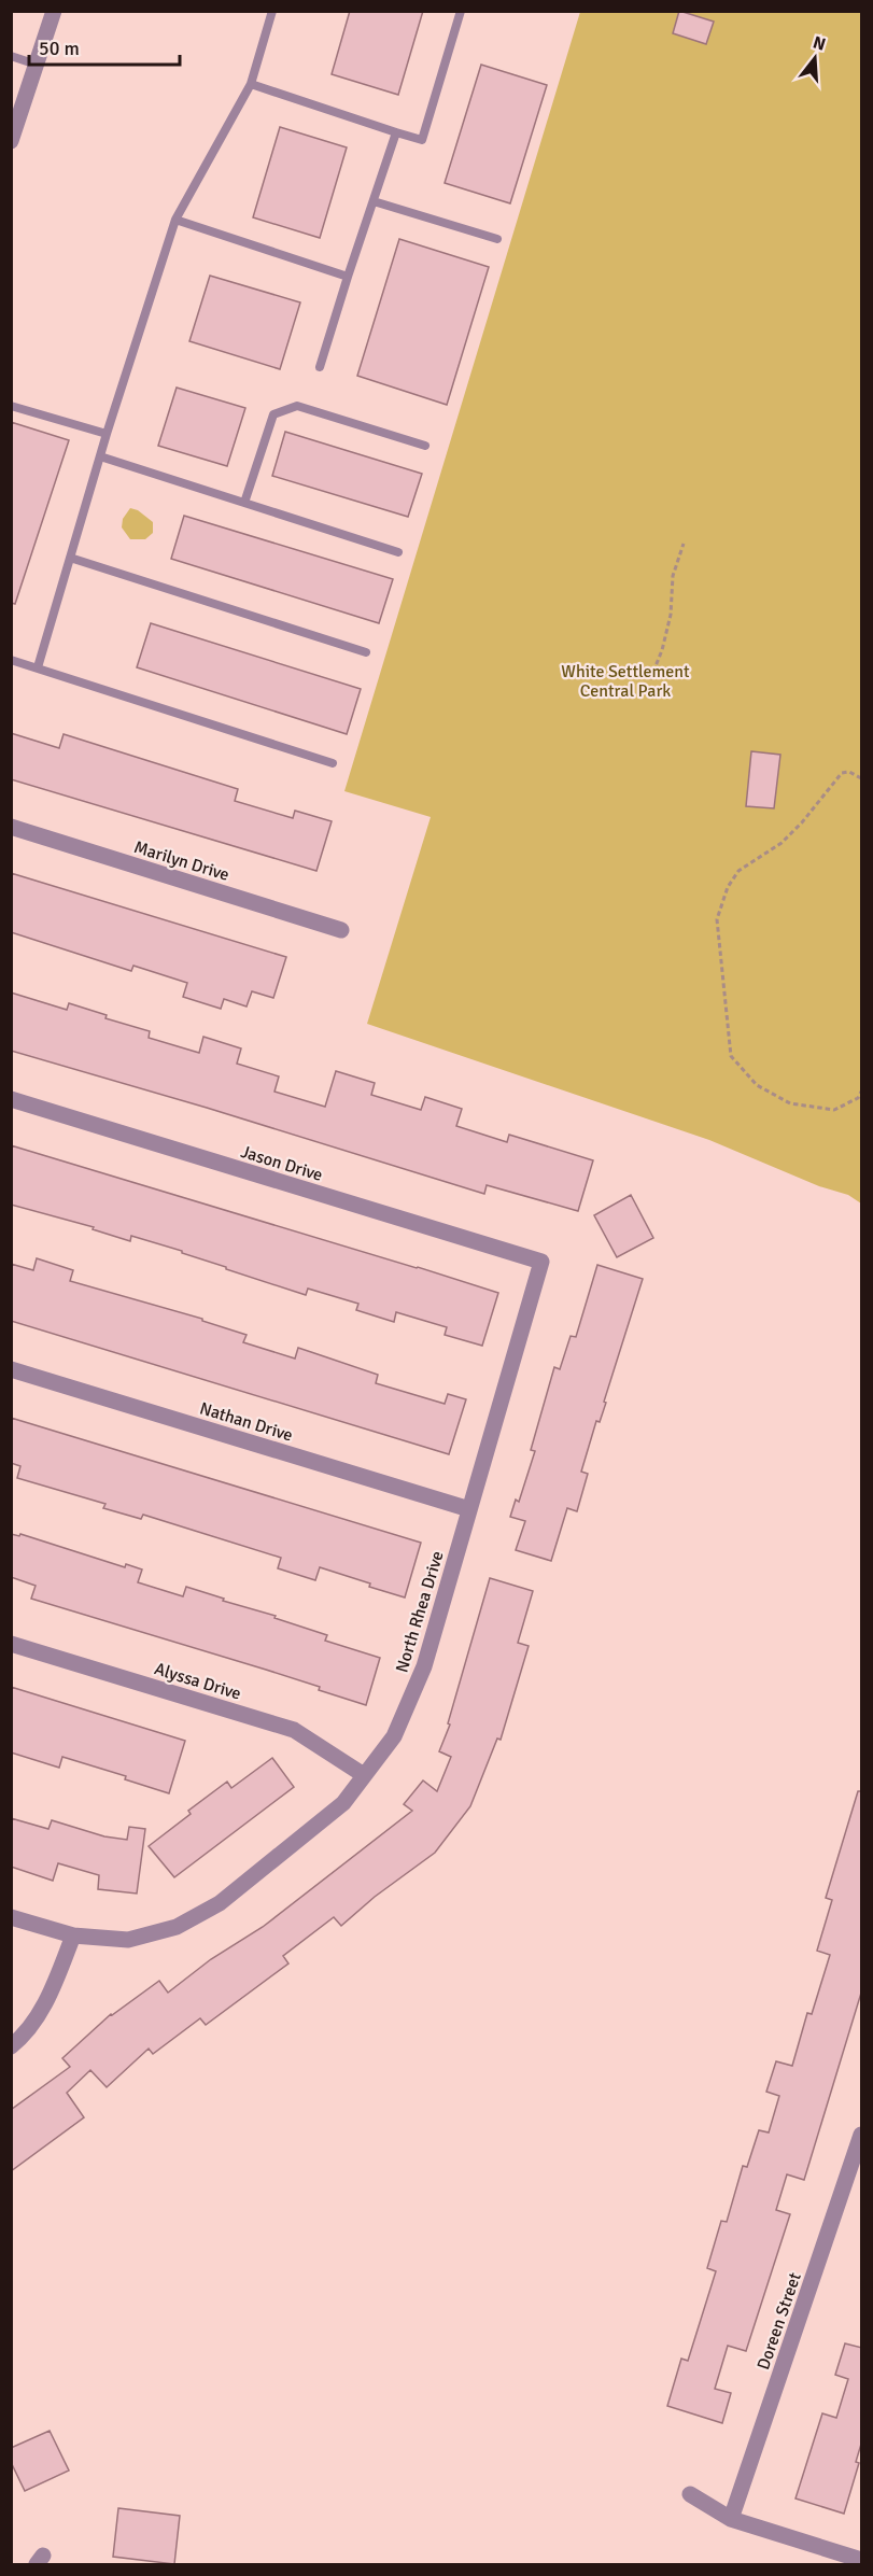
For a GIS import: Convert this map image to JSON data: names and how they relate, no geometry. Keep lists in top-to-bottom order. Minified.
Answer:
{"streets":{"street":["Marilyn Drive","Jason Drive","Nathan Drive","North Rhea Drive","Alyssa Drive","Doreen Street"]},"crossings":[["Jason Drive","North Rhea Drive"],["Nathan Drive","North Rhea Drive"],["North Rhea Drive","Alyssa Drive"]],"parks":["White Settlement Central Park"],"scale_bar":"50 m","north":"top"}
